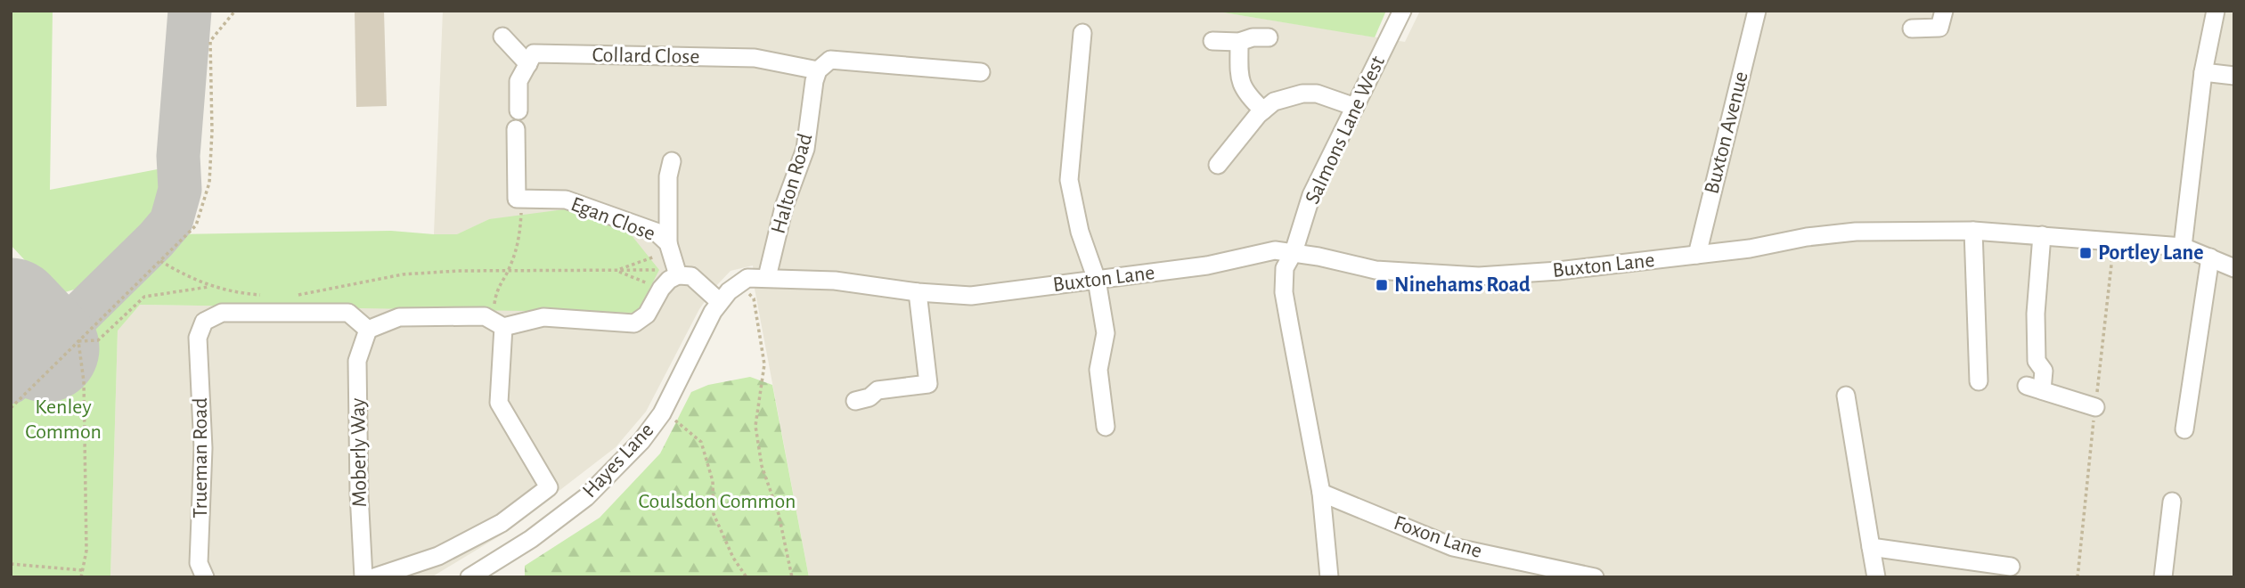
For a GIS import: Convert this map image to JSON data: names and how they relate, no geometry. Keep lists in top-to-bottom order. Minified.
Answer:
{"streets":{"street":["Collard Close","Salmons Lane West","Buxton Avenue","Halton Road","Egan Close","Buxton Lane","Moberly Way","Trueman Road","Hayes Lane","Foxon Lane"]},"crossings":[["Collard Close","Halton Road"],["Salmons Lane West","Buxton Lane"],["Buxton Avenue","Buxton Lane"],["Halton Road","Buxton Lane"],["Moberly Way","Trueman Road"]],"parks":["Kenley Common","Coulsdon Common"],"places":{"transit":["Portley Lane","Ninehams Road"]}}
